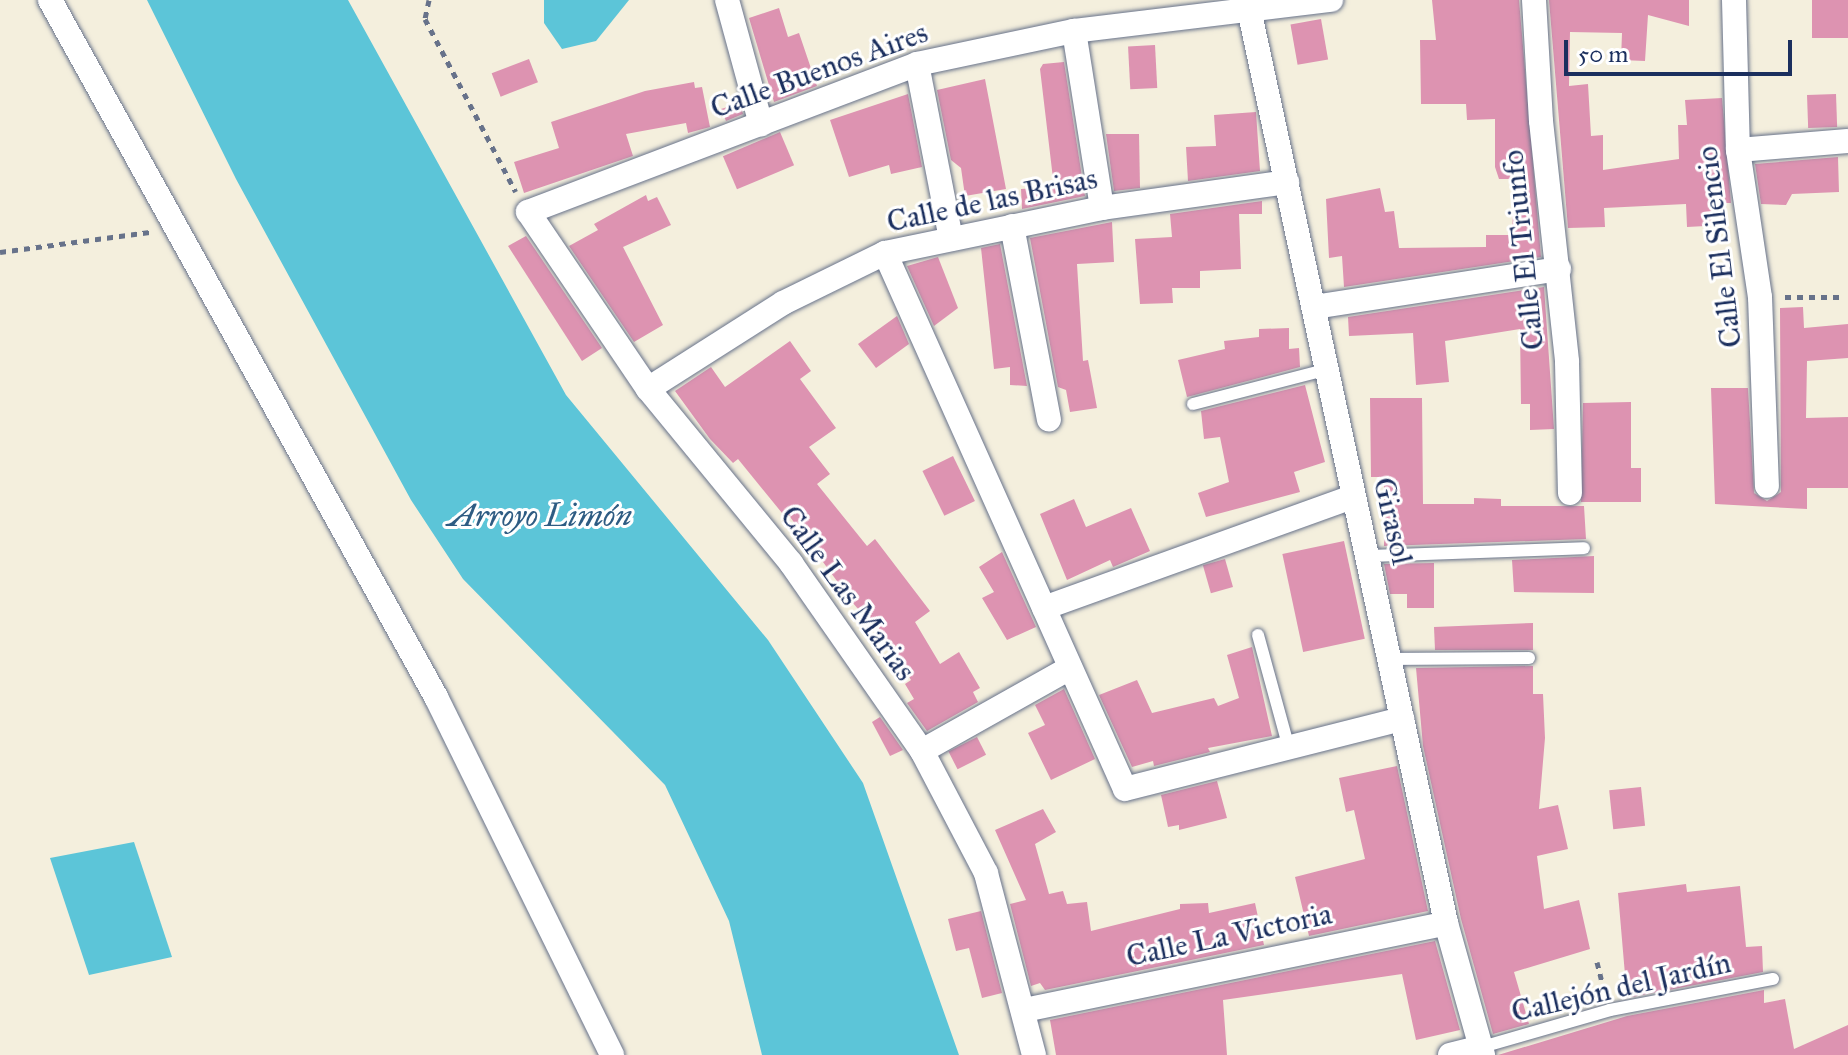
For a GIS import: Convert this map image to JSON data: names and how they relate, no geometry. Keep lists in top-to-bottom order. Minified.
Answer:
{"streets":{"street":["Calle Buenos Aires","Calle de las Brisas","Calle El Silencio","Calle El Triunfo","Girasol","Calle Las Marias","Calle La Victoria"],"lane":["Callejón del Jardín"]},"crossings":[["Calle Buenos Aires","Girasol"],["Calle Buenos Aires","Calle Las Marias"],["Calle de las Brisas","Girasol"],["Calle de las Brisas","Calle Las Marias"],["Girasol","Calle La Victoria"],["Girasol","Callejón del Jardín"],["Calle Las Marias","Calle La Victoria"]],"water":["Arroyo Limón"],"scale_bar":"50 m"}
